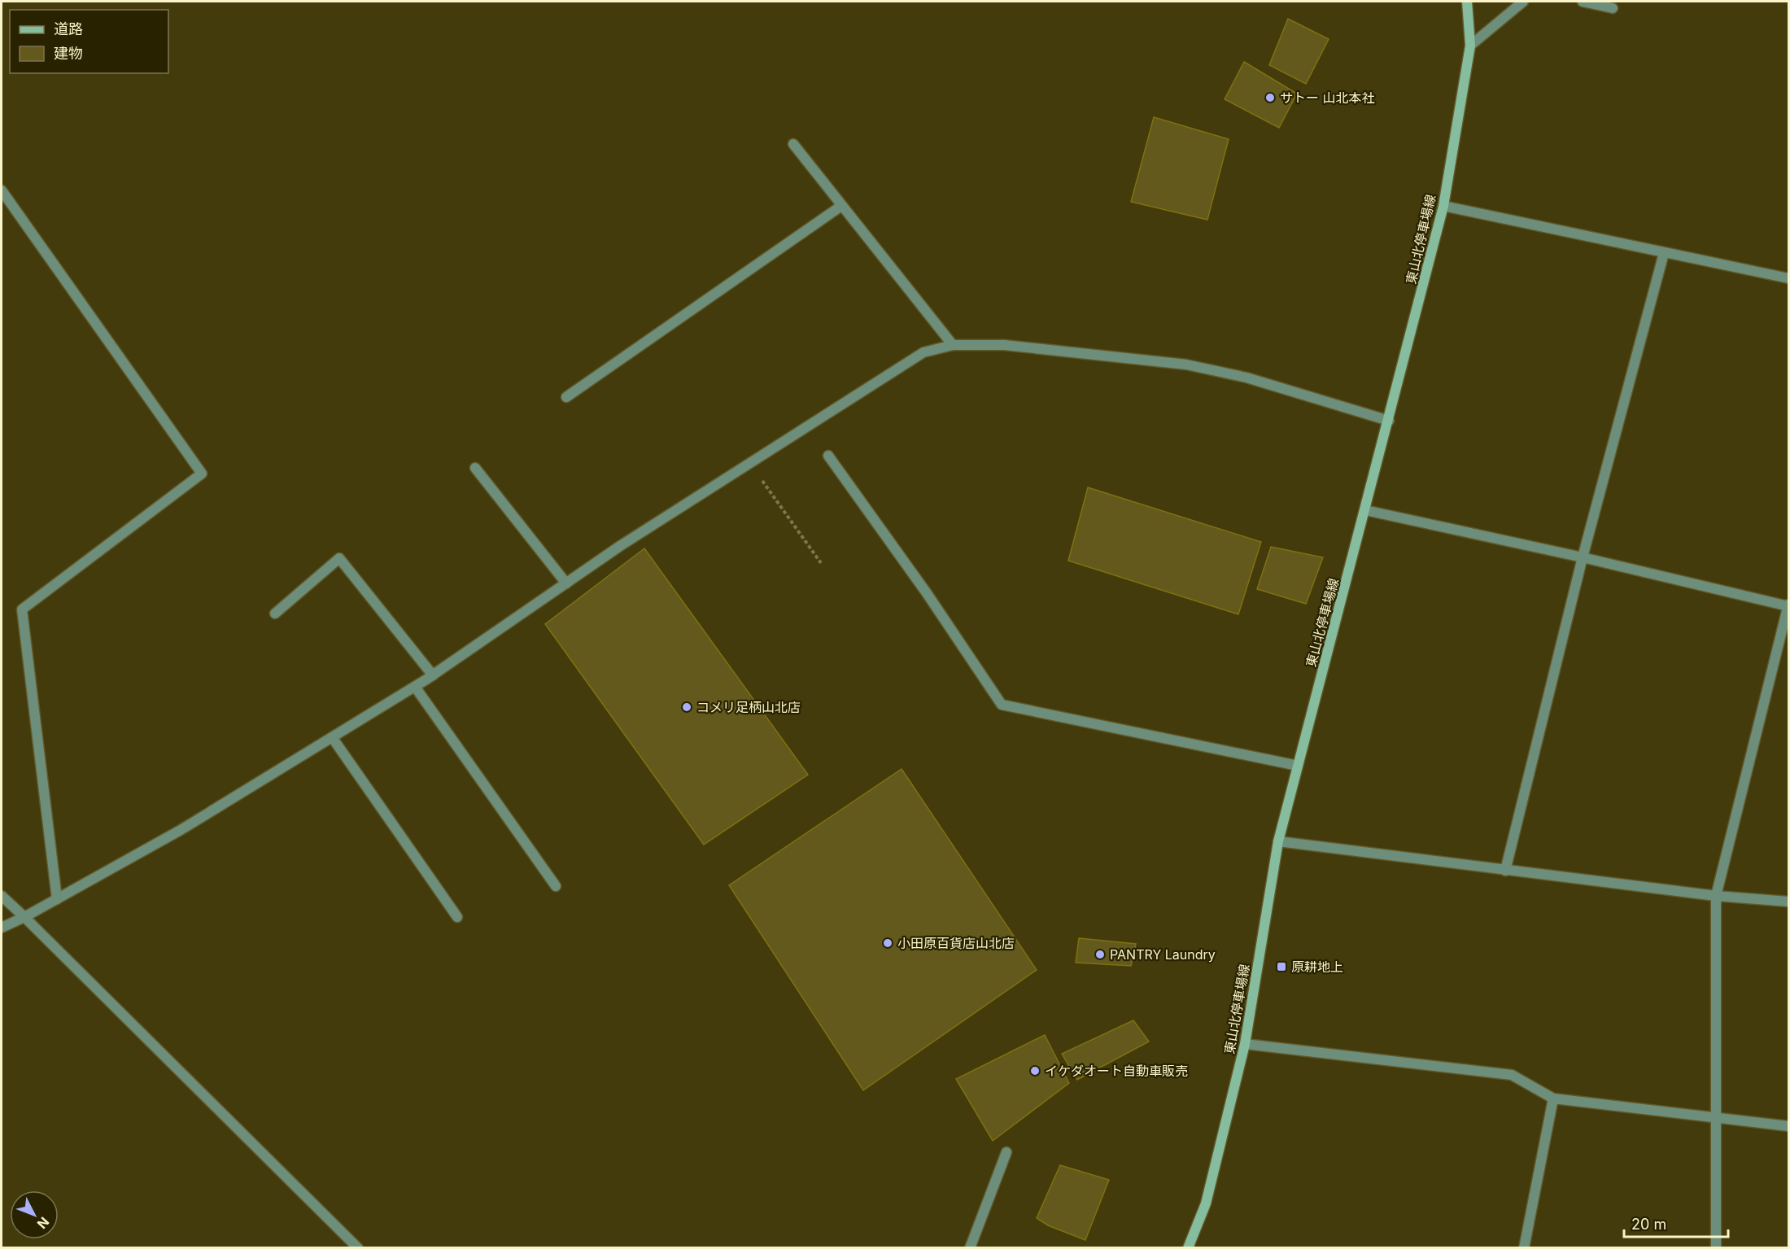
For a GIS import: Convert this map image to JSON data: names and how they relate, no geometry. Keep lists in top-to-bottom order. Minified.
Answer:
{"streets":{"main road":["東山北停車場線"]},"places":{"other":["サトー 山北本社","コメリ足柄山北店","小田原百貨店山北店","PANTRY Laundry","イケダオート自動車販売"],"transit":["原耕地上"]},"legend":["道路","建物"],"scale_bar":"20 m","north":"bottom right"}
